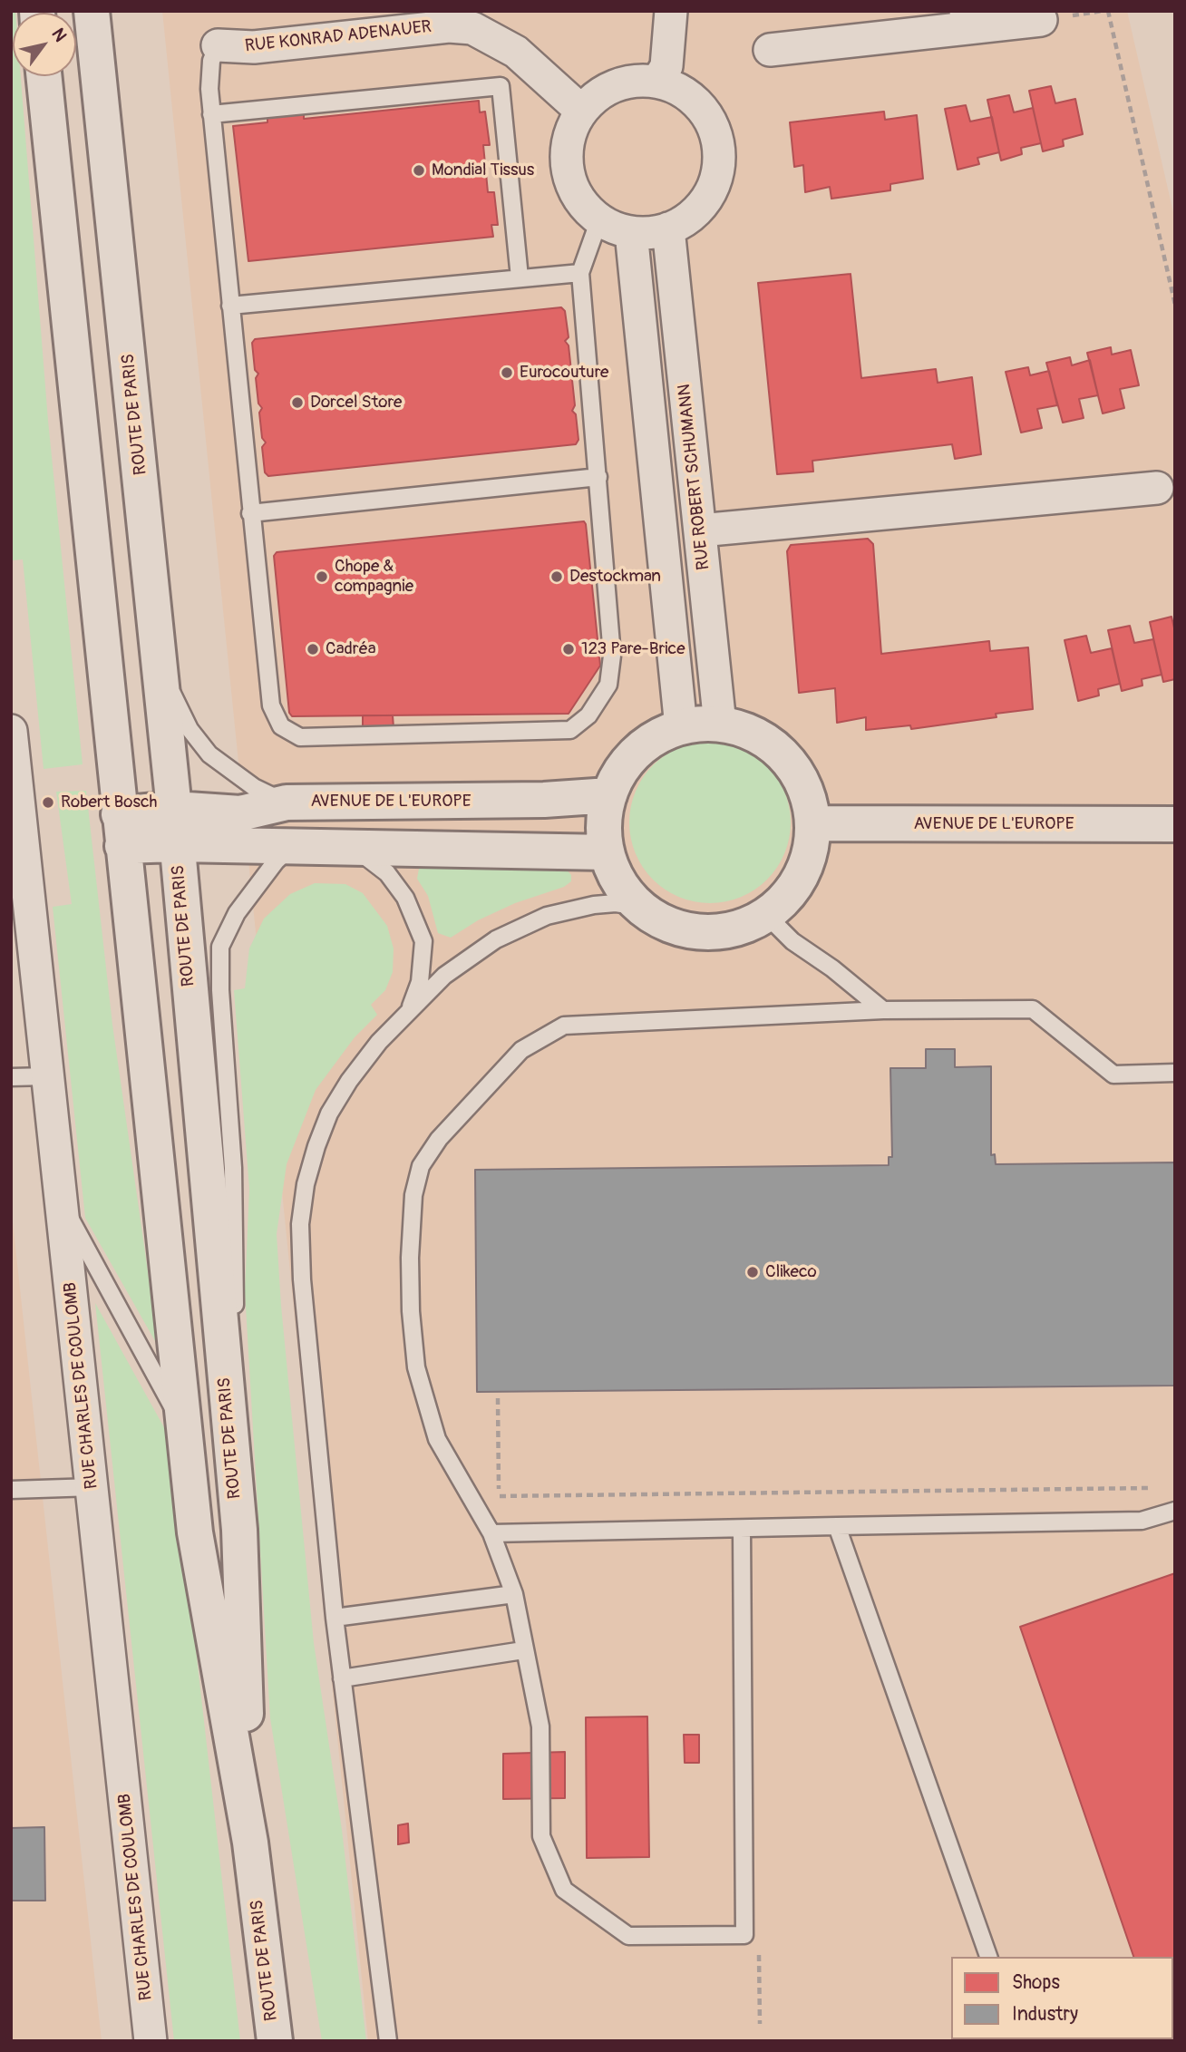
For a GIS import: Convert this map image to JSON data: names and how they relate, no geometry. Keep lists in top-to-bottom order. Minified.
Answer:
{"streets":{"main road":["ROUTE DE PARIS","AVENUE DE L'EUROPE"],"street":["RUE KONRAD ADENAUER","RUE ROBERT SCHUMANN","RUE CHARLES DE COULOMB"]},"crossings":[["RUE KONRAD ADENAUER","RUE ROBERT SCHUMANN"],["ROUTE DE PARIS","AVENUE DE L'EUROPE"],["RUE ROBERT SCHUMANN","AVENUE DE L'EUROPE"]],"places":["Mondial Tissus","Eurocouture","Dorcel Store","Chope & compagnie","Destockman","Cadréa","123 Pare-Brice","Robert Bosch","Clikeco"],"legend":["Shops","Industry"],"north":"top right"}
